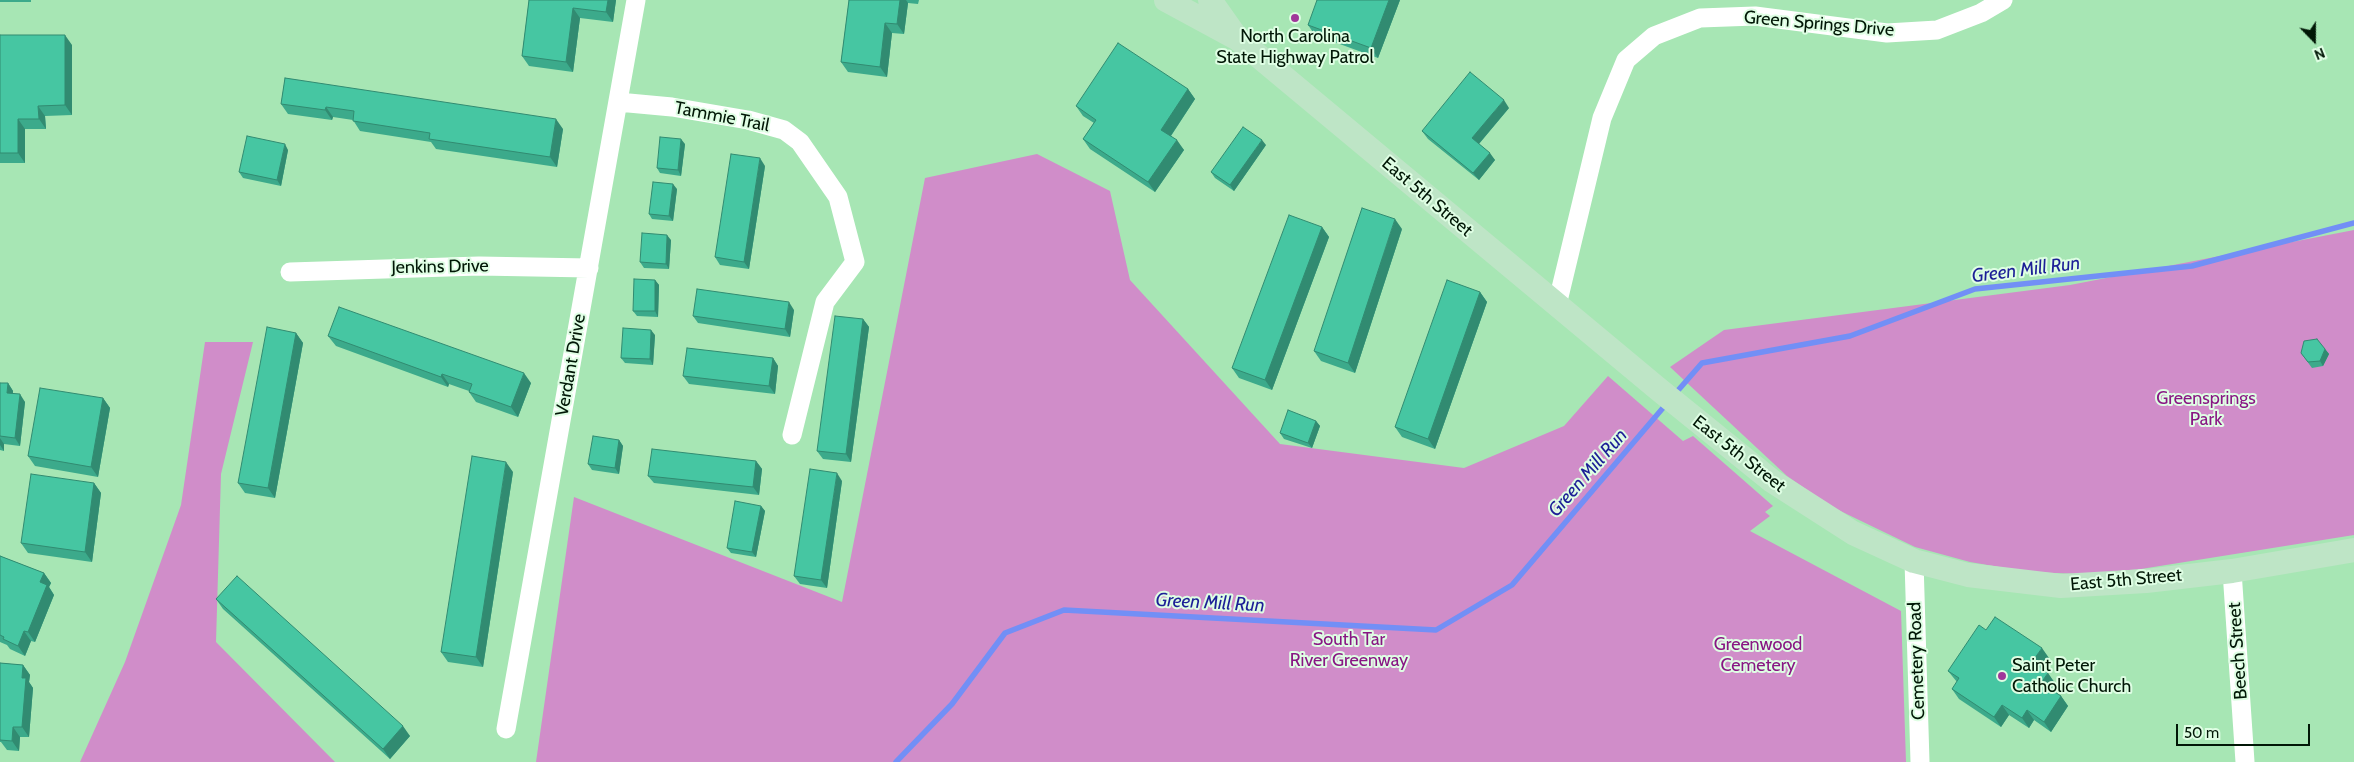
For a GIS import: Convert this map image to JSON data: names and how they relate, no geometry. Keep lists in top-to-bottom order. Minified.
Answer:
{"streets":{"main road":["East 5th Street"],"street":["Green Springs Drive","Tammie Trail","Jenkins Drive","Verdant Drive","Beech Street","Cemetery Road"]},"crossings":[["Green Springs Drive","East 5th Street"],["Tammie Trail","Verdant Drive"],["East 5th Street","Beech Street"],["East 5th Street","Cemetery Road"],["Jenkins Drive","Verdant Drive"]],"water":["Green Mill Run"],"parks":["Greensprings Park","South Tar River Greenway","Greenwood Cemetery"],"places":["North Carolina State Highway Patrol","Saint Peter Catholic Church"],"scale_bar":"50 m","north":"bottom"}
